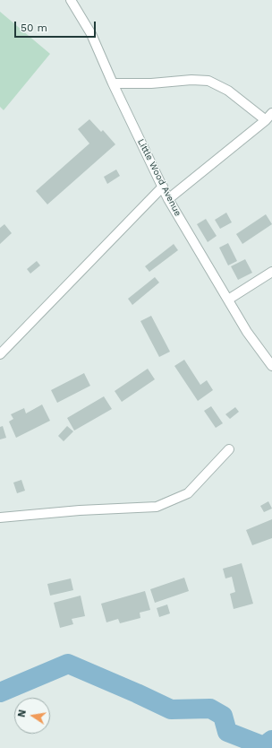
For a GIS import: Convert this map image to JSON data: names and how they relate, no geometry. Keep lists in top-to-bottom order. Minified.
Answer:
{"streets":{"street":["Little Wood Avenue"]},"scale_bar":"50 m","north":"left"}
